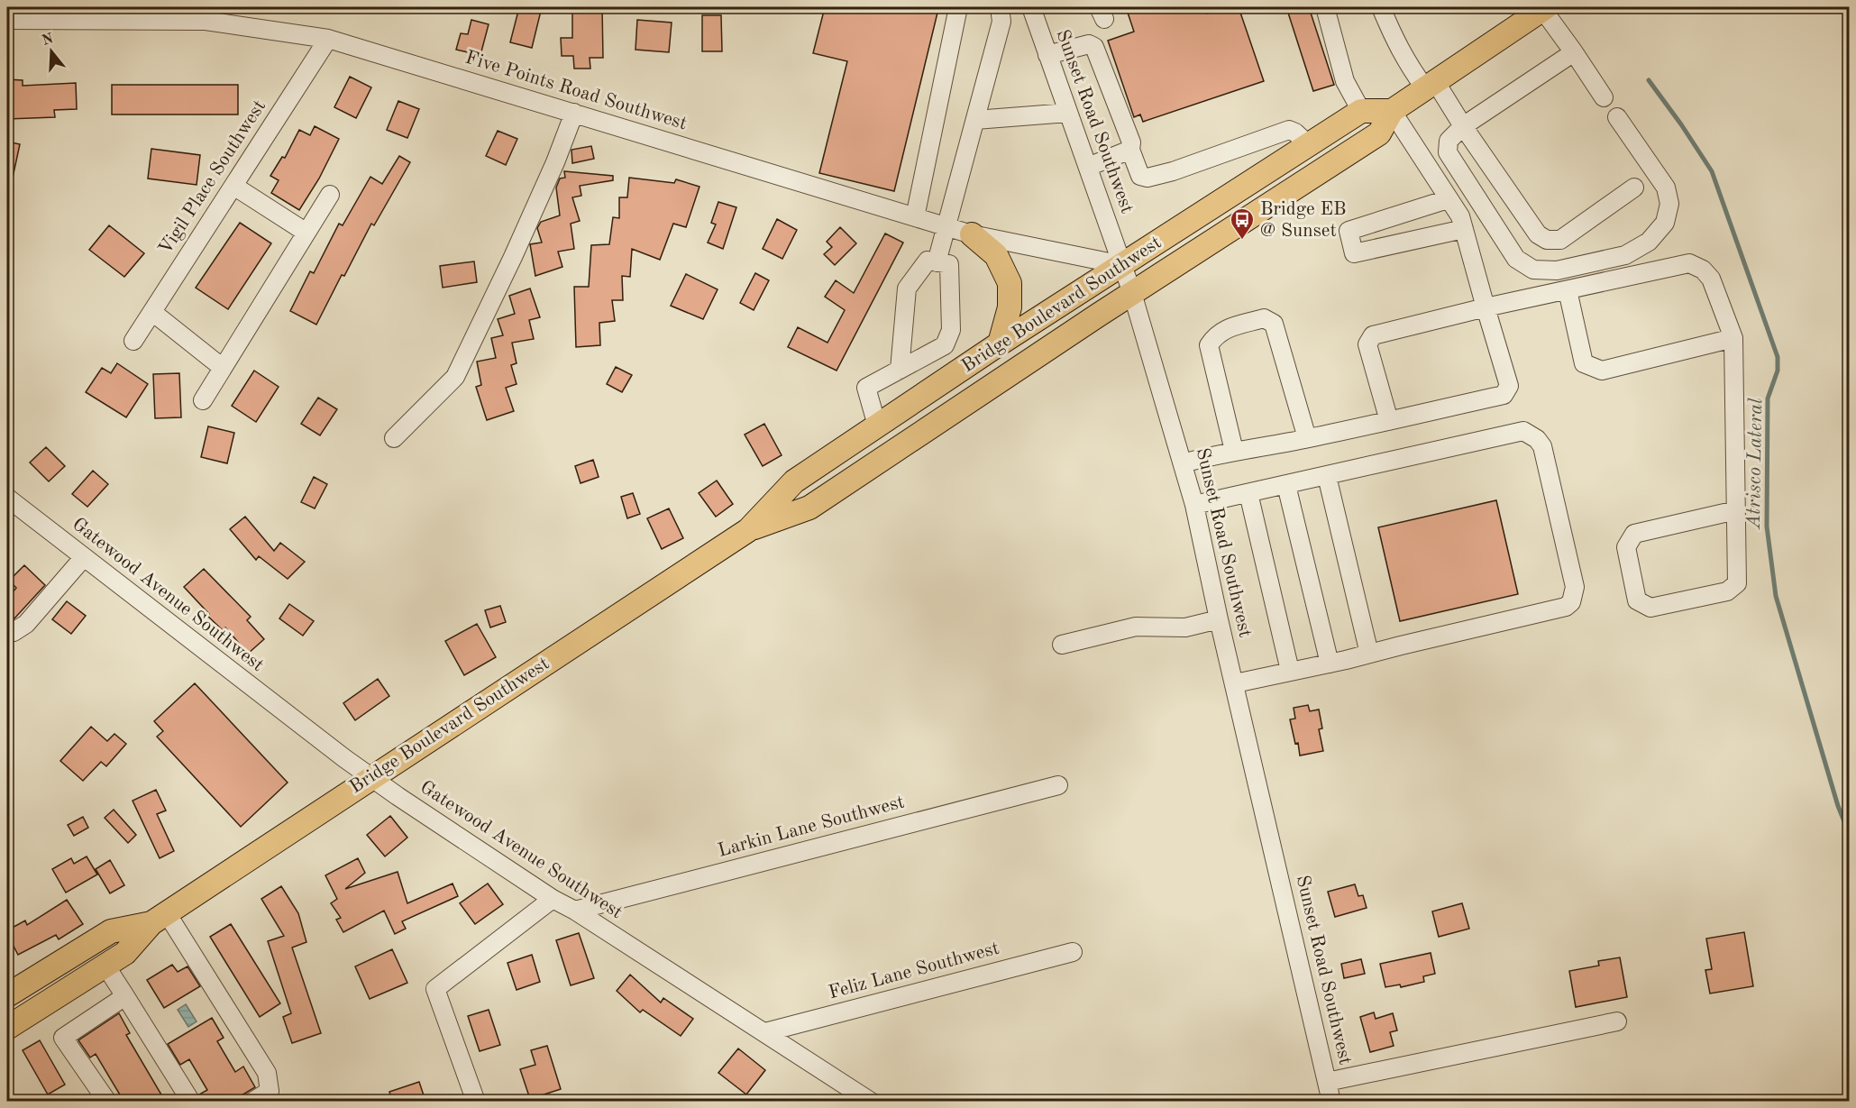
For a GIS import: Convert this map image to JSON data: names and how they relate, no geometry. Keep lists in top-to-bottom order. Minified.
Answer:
{"streets":{"main road":["Bridge Boulevard Southwest"],"street":["Five Points Road Southwest","Sunset Road Southwest","Vigil Place Southwest","Gatewood Avenue Southwest","Larkin Lane Southwest","Feliz Lane Southwest"]},"crossings":[["Five Points Road Southwest","Sunset Road Southwest"],["Five Points Road Southwest","Vigil Place Southwest"],["Five Points Road Southwest","Bridge Boulevard Southwest"],["Sunset Road Southwest","Bridge Boulevard Southwest"],["Bridge Boulevard Southwest","Gatewood Avenue Southwest"],["Gatewood Avenue Southwest","Larkin Lane Southwest"],["Gatewood Avenue Southwest","Feliz Lane Southwest"]],"water":["Atrisco Lateral"],"places":{"bus stop":["Bridge EB @ Sunset"]},"north":"top"}
